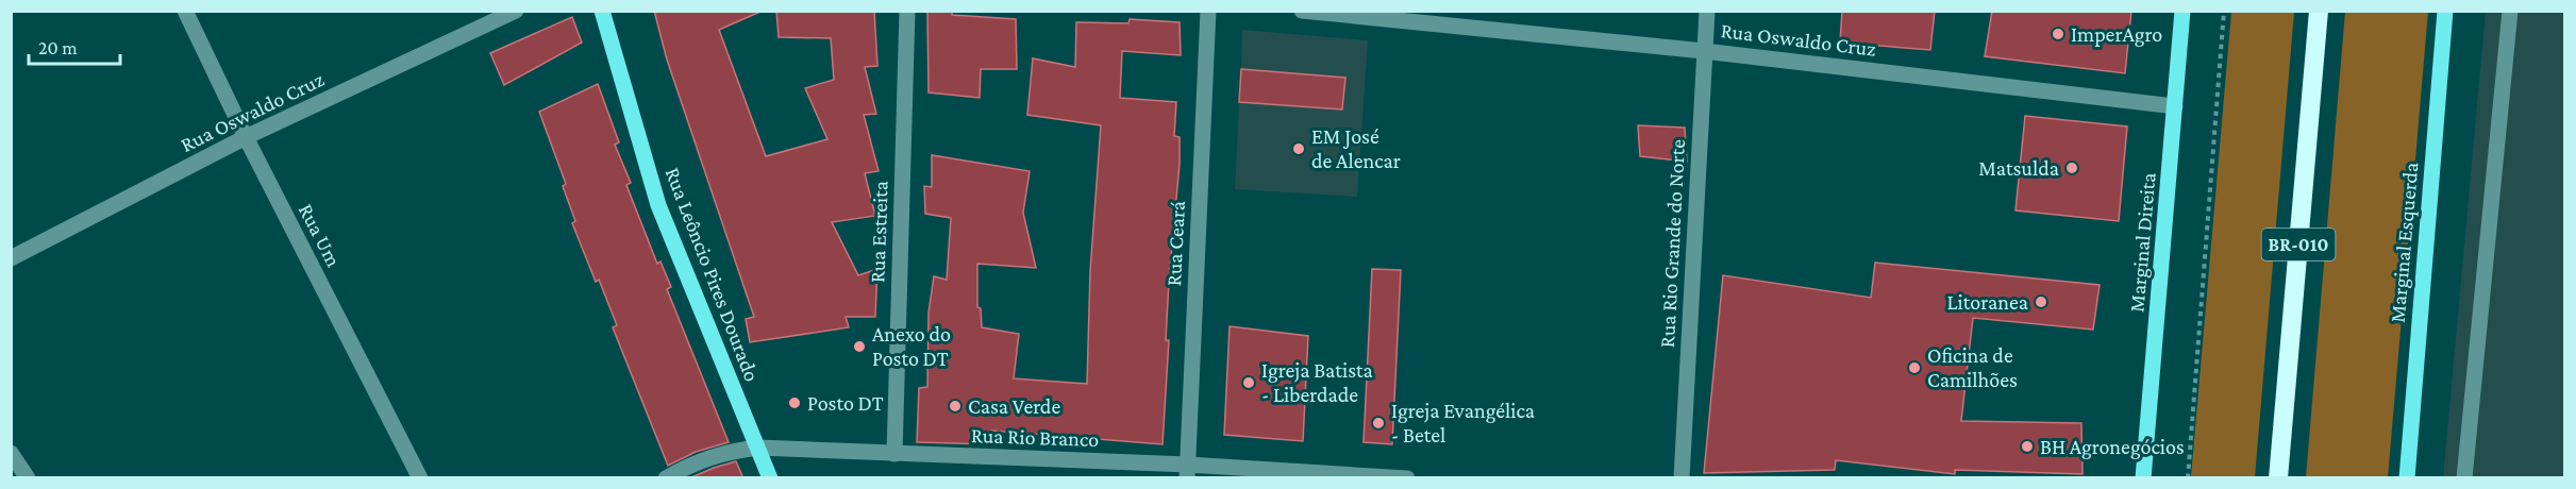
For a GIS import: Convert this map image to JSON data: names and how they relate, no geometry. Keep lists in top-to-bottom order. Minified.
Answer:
{"streets":{"highway":["BR-010"],"main road":["Marginal Direita","Marginal Esquerda","Rua Leôncio Pires Dourado"],"street":["Rua Oswaldo Cruz","Rua Estreita","Rua Um","Rua Ceará","Rua Rio Grande do Norte","Rua Rio Branco"]},"crossings":[["Rua Oswaldo Cruz","Rua Um"],["Rua Oswaldo Cruz","Marginal Direita"],["Rua Oswaldo Cruz","Rua Rio Grande do Norte"],["Rua Estreita","Rua Rio Branco"],["Rua Ceará","Rua Rio Branco"],["Rua Leôncio Pires Dourado","Rua Rio Branco"]],"places":["ImperAgro","EM José de Alencar","Matsulda","Litoranea","Anexo do Posto DT","Oficina de Camilhões","Igreja Batista - Liberdade","Posto DT","Casa Verde","Igreja Evangélica - Betel","BH Agronegócios"],"scale_bar":"20 m"}
